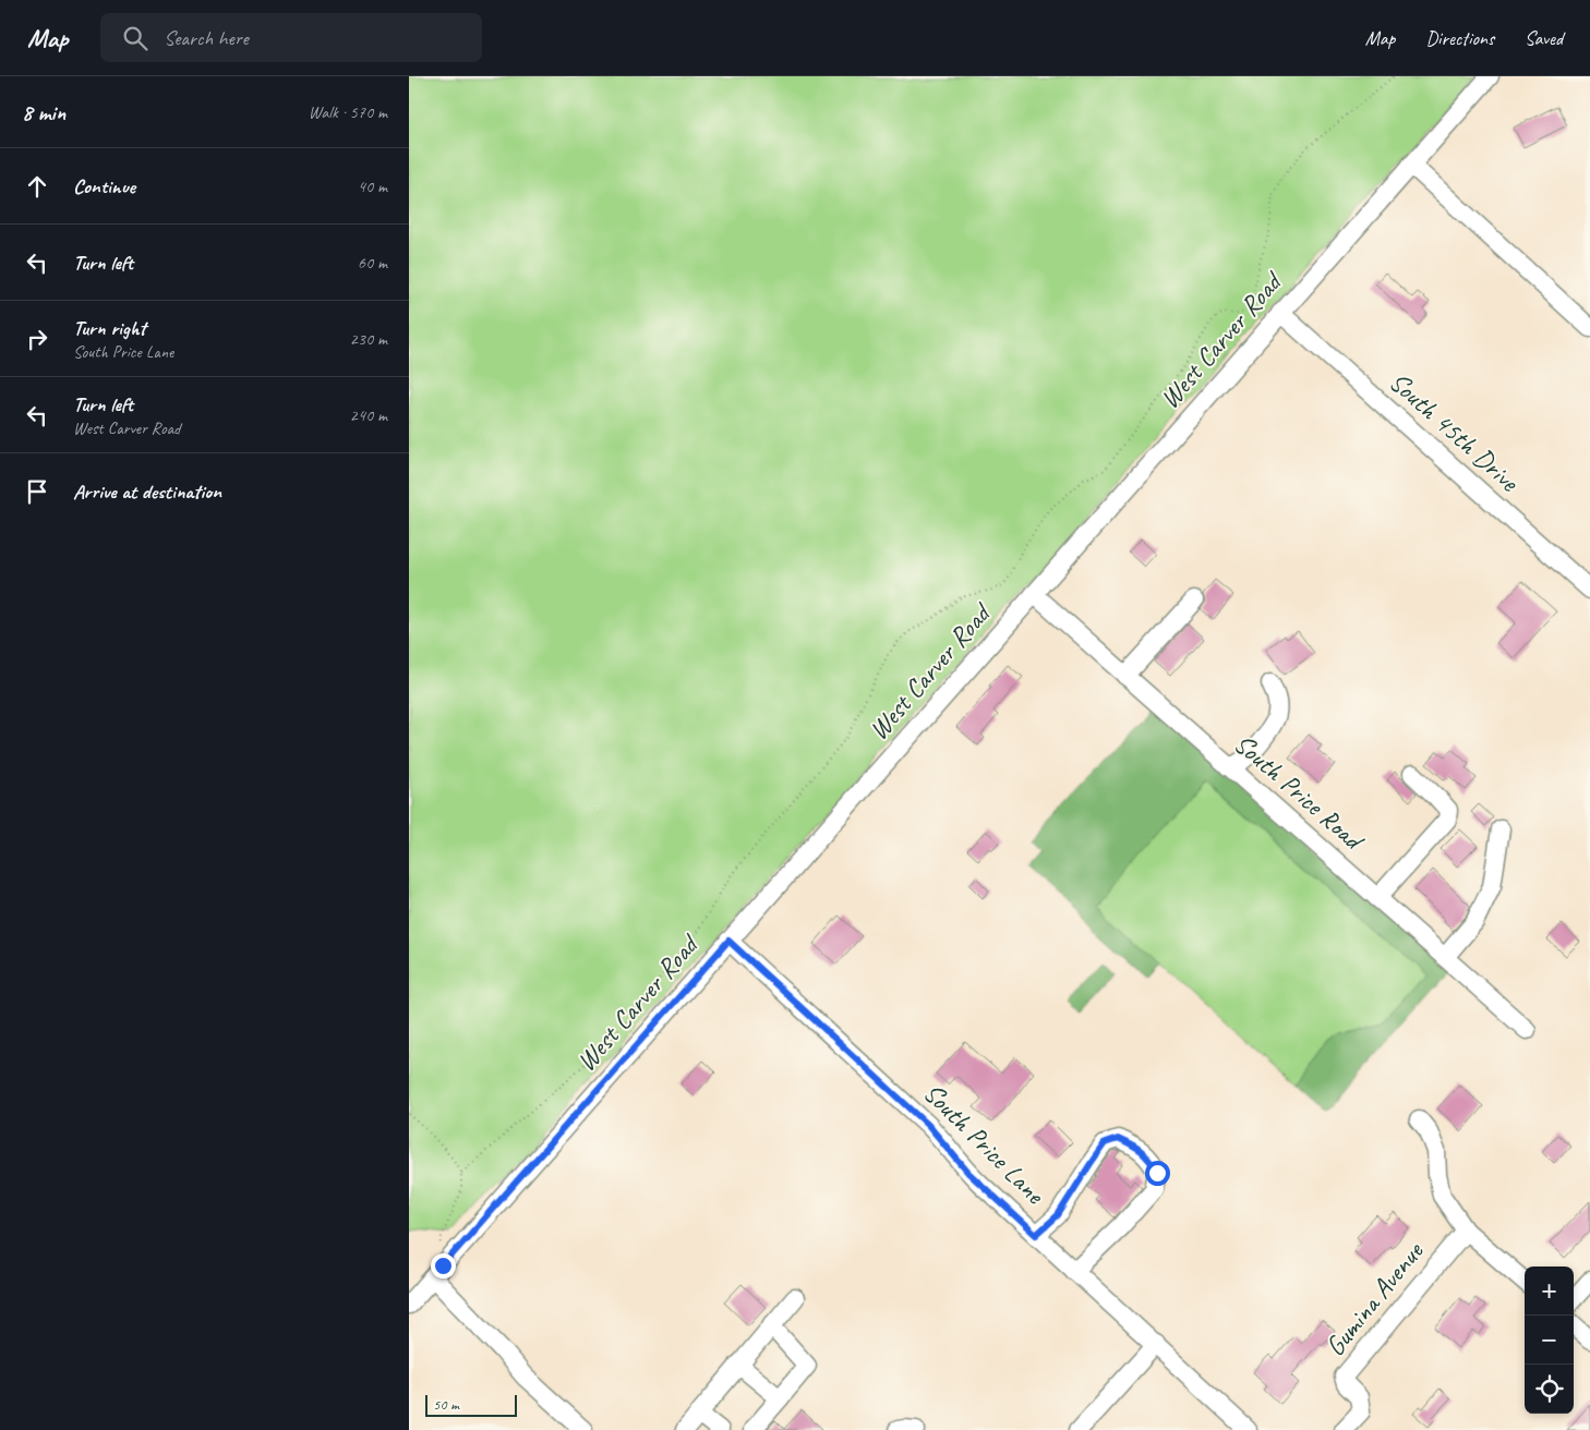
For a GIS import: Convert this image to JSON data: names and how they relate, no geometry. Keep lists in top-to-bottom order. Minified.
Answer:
{"streets":{"street":["West Carver Road","South 45th Drive","South Price Road","South Price Lane","Gumina Avenue"]},"crossings":[["West Carver Road","South 45th Drive"],["West Carver Road","South Price Road"],["West Carver Road","South Price Lane"]],"scale_bar":"50 m","page":{"header":"Map","search":"Search here","nav":["Map","Directions","Saved"],"heading":["8 min","Walk · 570 m"],"list":[["Continue","40 m"],["Turn left","60 m"],["Turn right","South Price Lane","230 m"],["Turn left","West Carver Road","240 m"],"Arrive at destination"],"map_buttons":["+","−"],"scale":"50 m"}}
